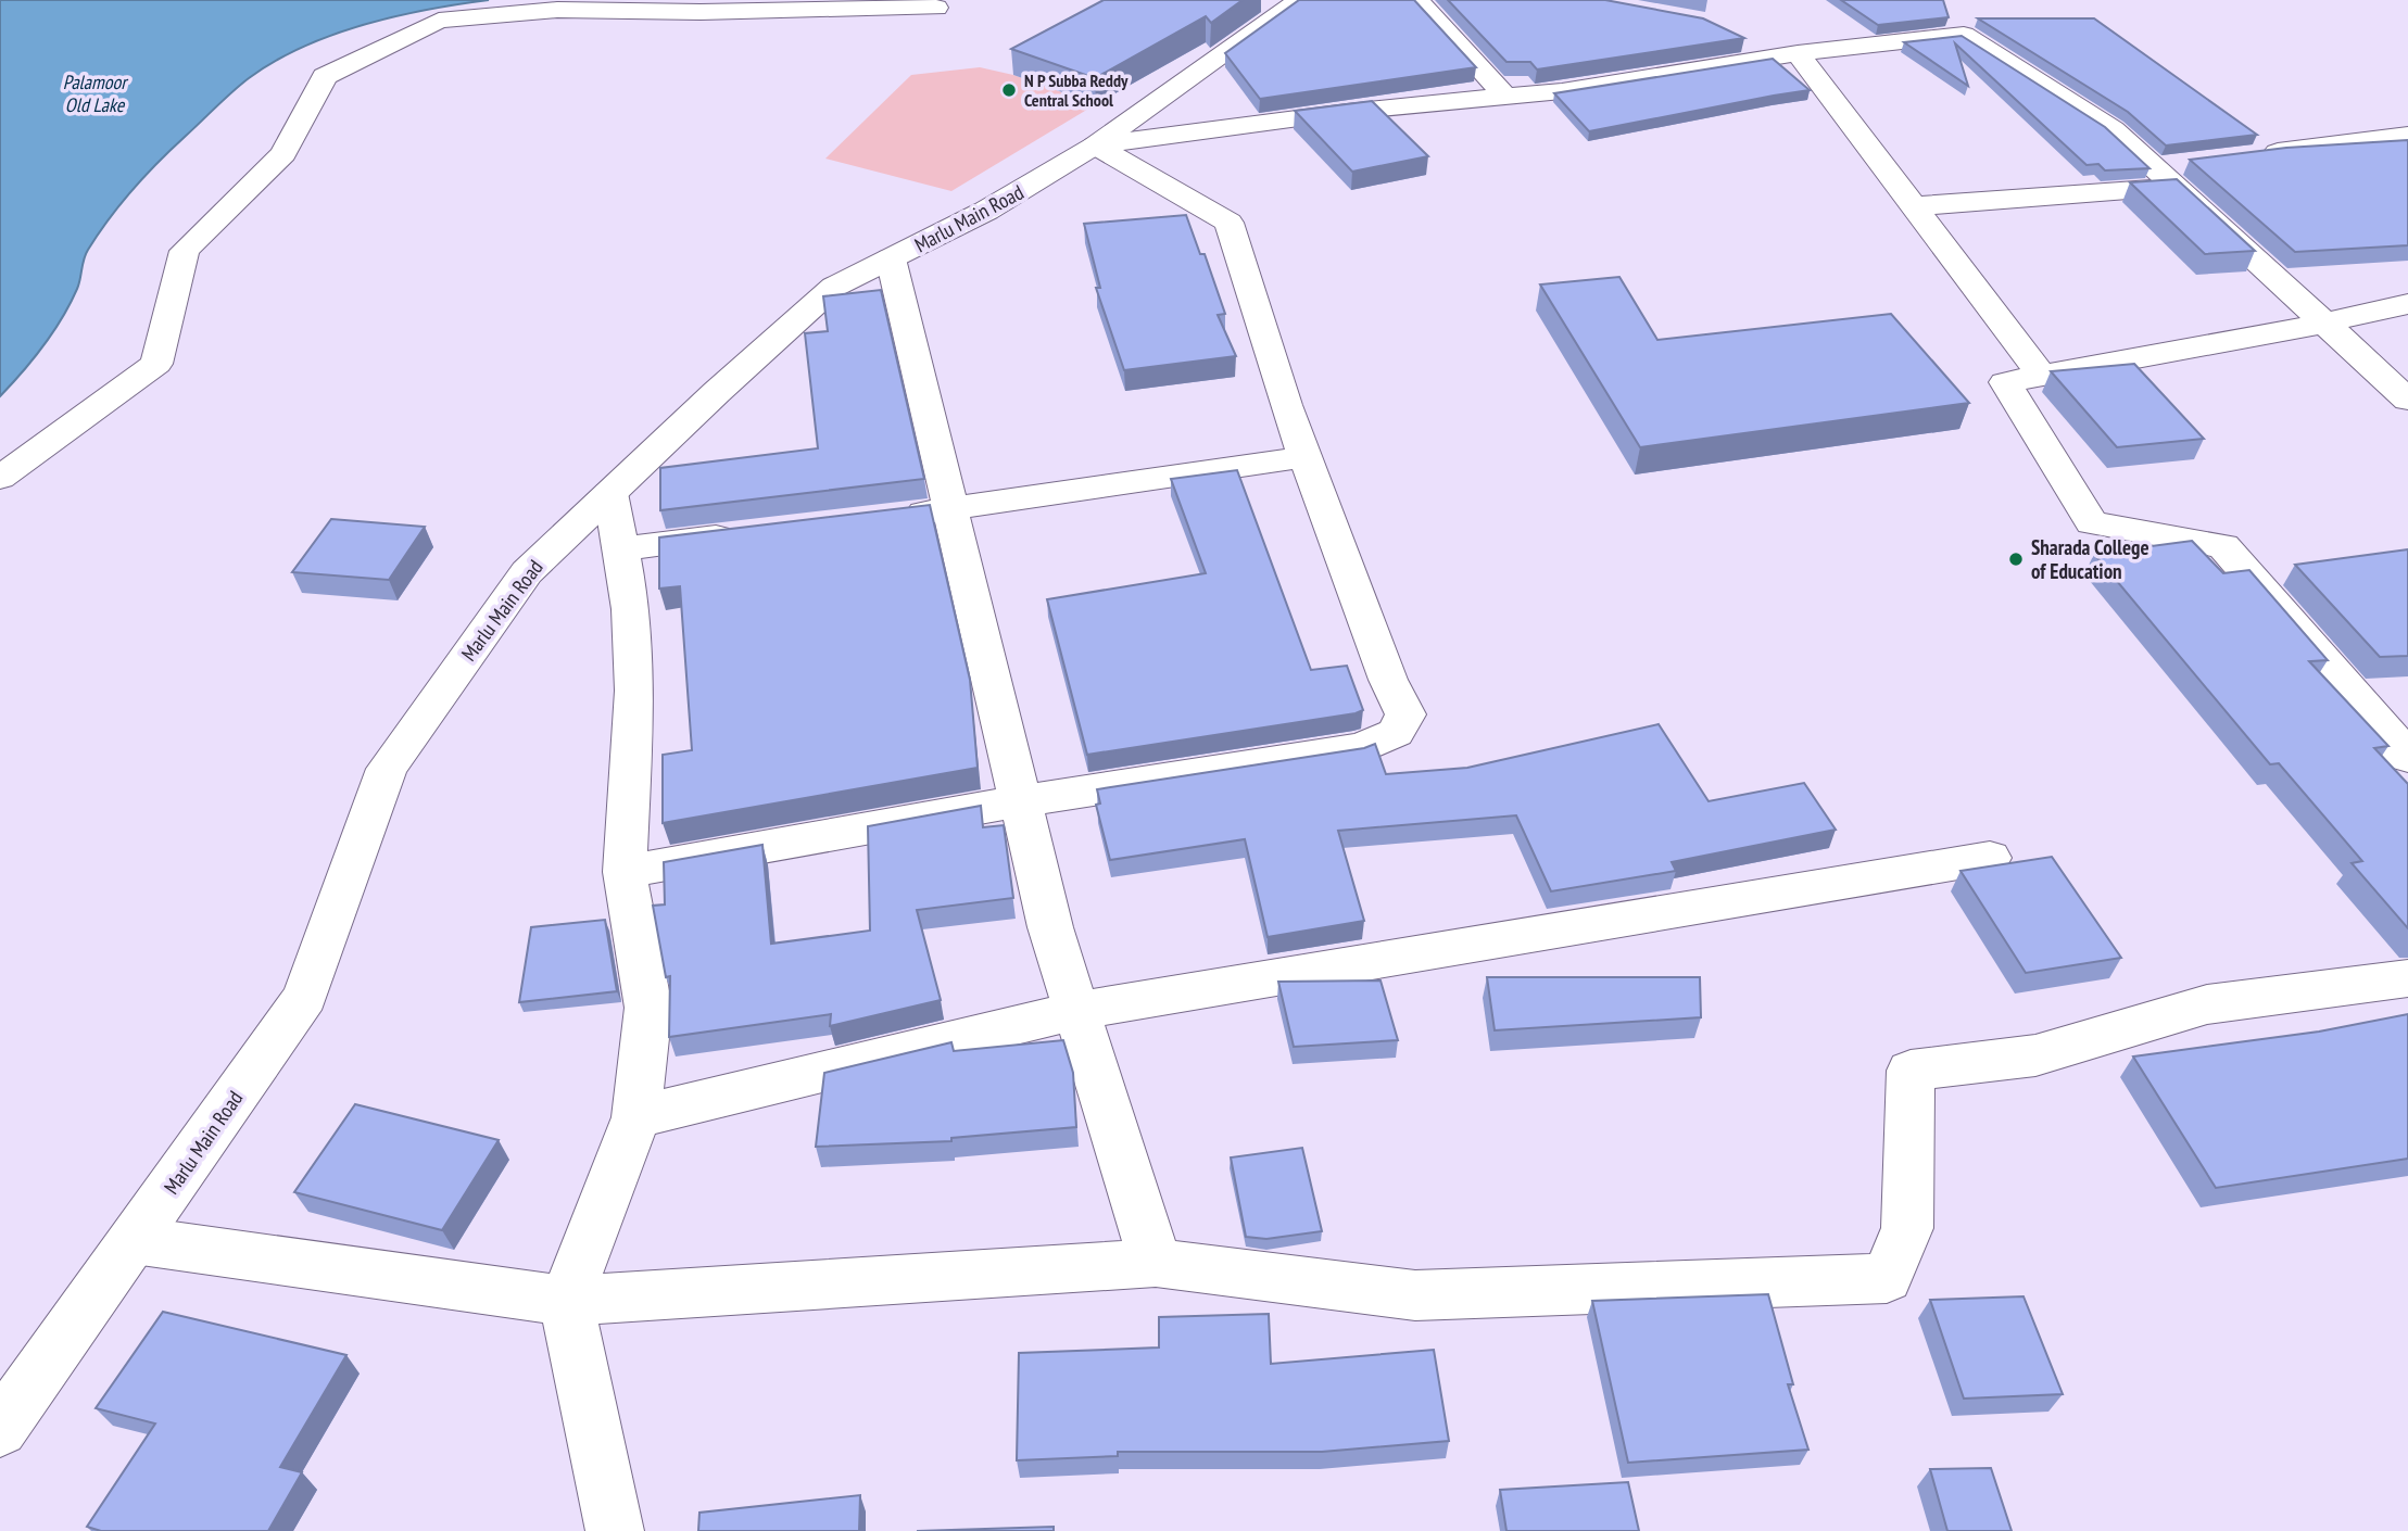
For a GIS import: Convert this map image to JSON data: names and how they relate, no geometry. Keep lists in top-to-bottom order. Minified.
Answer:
{"streets":{"street":["Marlu Main Road"]},"water":["Palamoor Old Lake"],"places":["N P Subba Reddy Central School","Sharada College of Education"]}
